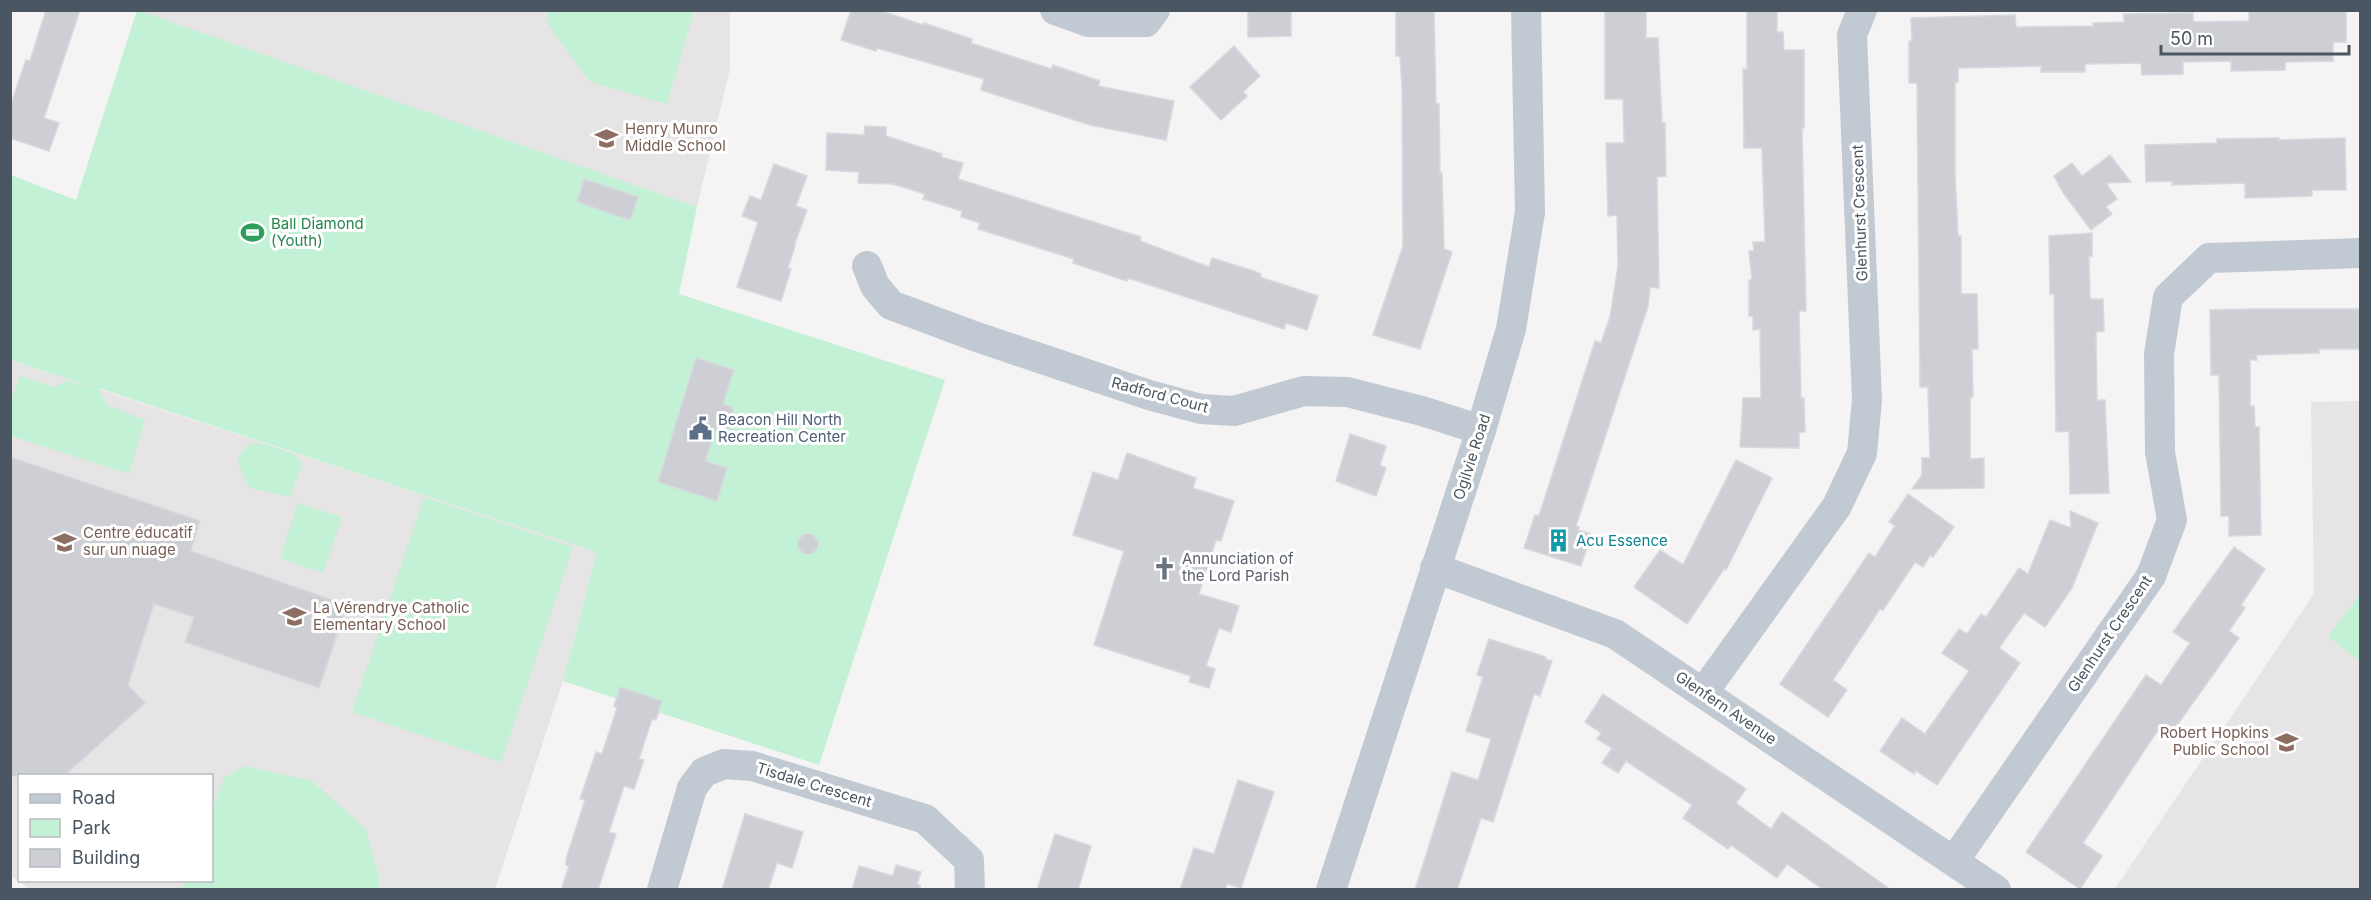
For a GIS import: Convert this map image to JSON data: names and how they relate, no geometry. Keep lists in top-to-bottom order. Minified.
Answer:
{"streets":{"street":["Glenhurst Crescent","Radford Court","Ogilvie Road","Glenfern Avenue","Tisdale Crescent"]},"crossings":[["Glenhurst Crescent","Glenfern Avenue"],["Radford Court","Ogilvie Road"],["Ogilvie Road","Glenfern Avenue"]],"places":{"school or university":["Henry Munro Middle School","Centre éducatif sur un nuage","La Vérendrye Catholic Elementary School","Robert Hopkins Public School"],"sports":["Ball Diamond (Youth)"],"public building":["Beacon Hill North Recreation Center"],"building":["Acu Essence"],"church":["Annunciation of the Lord Parish"]},"legend":["Road","Park","Building"],"scale_bar":"50 m"}
